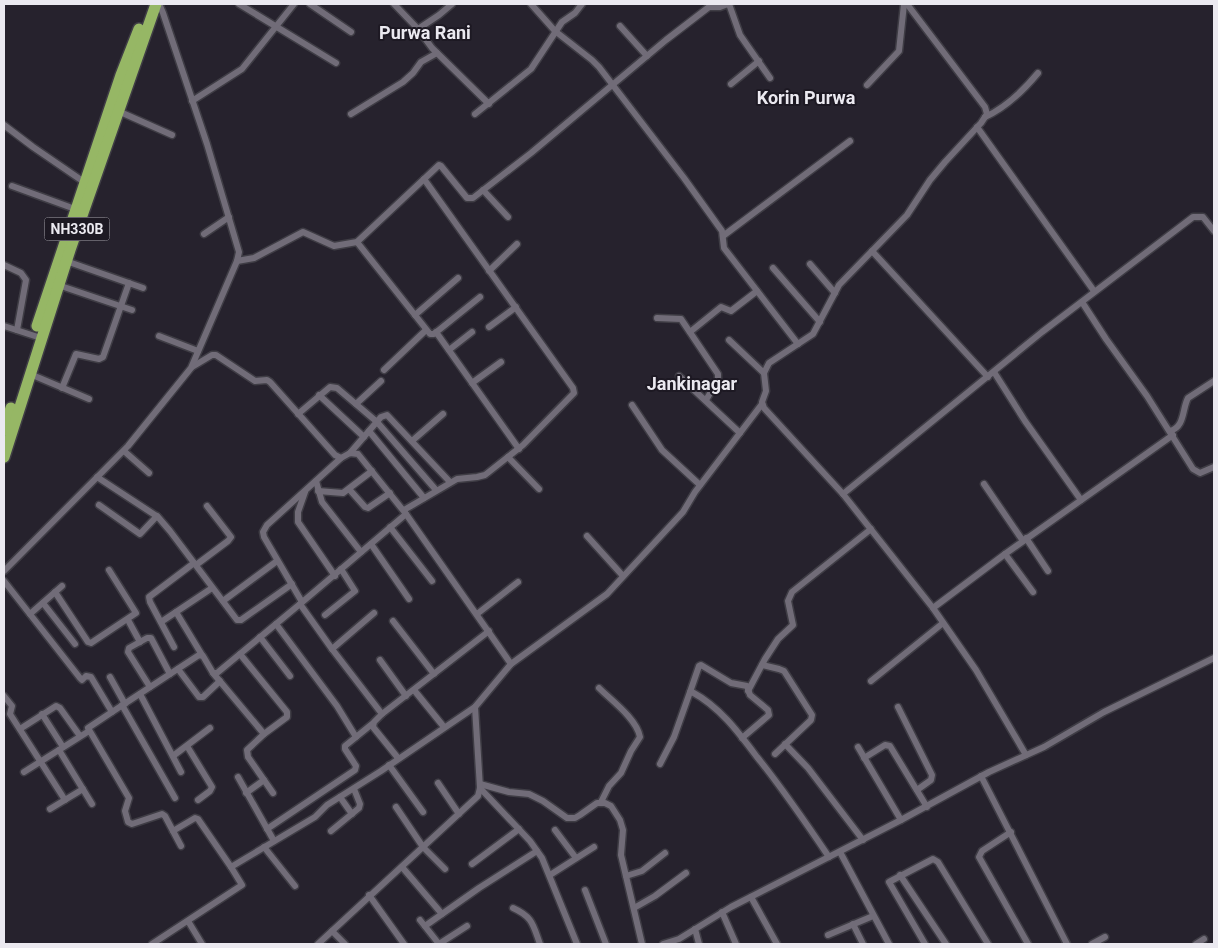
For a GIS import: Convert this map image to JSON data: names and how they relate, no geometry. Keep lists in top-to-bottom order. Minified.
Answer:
{"streets":{"highway":["NH330B"]},"districts":["Purwa Rani","Korin Purwa","Jankinagar"]}
